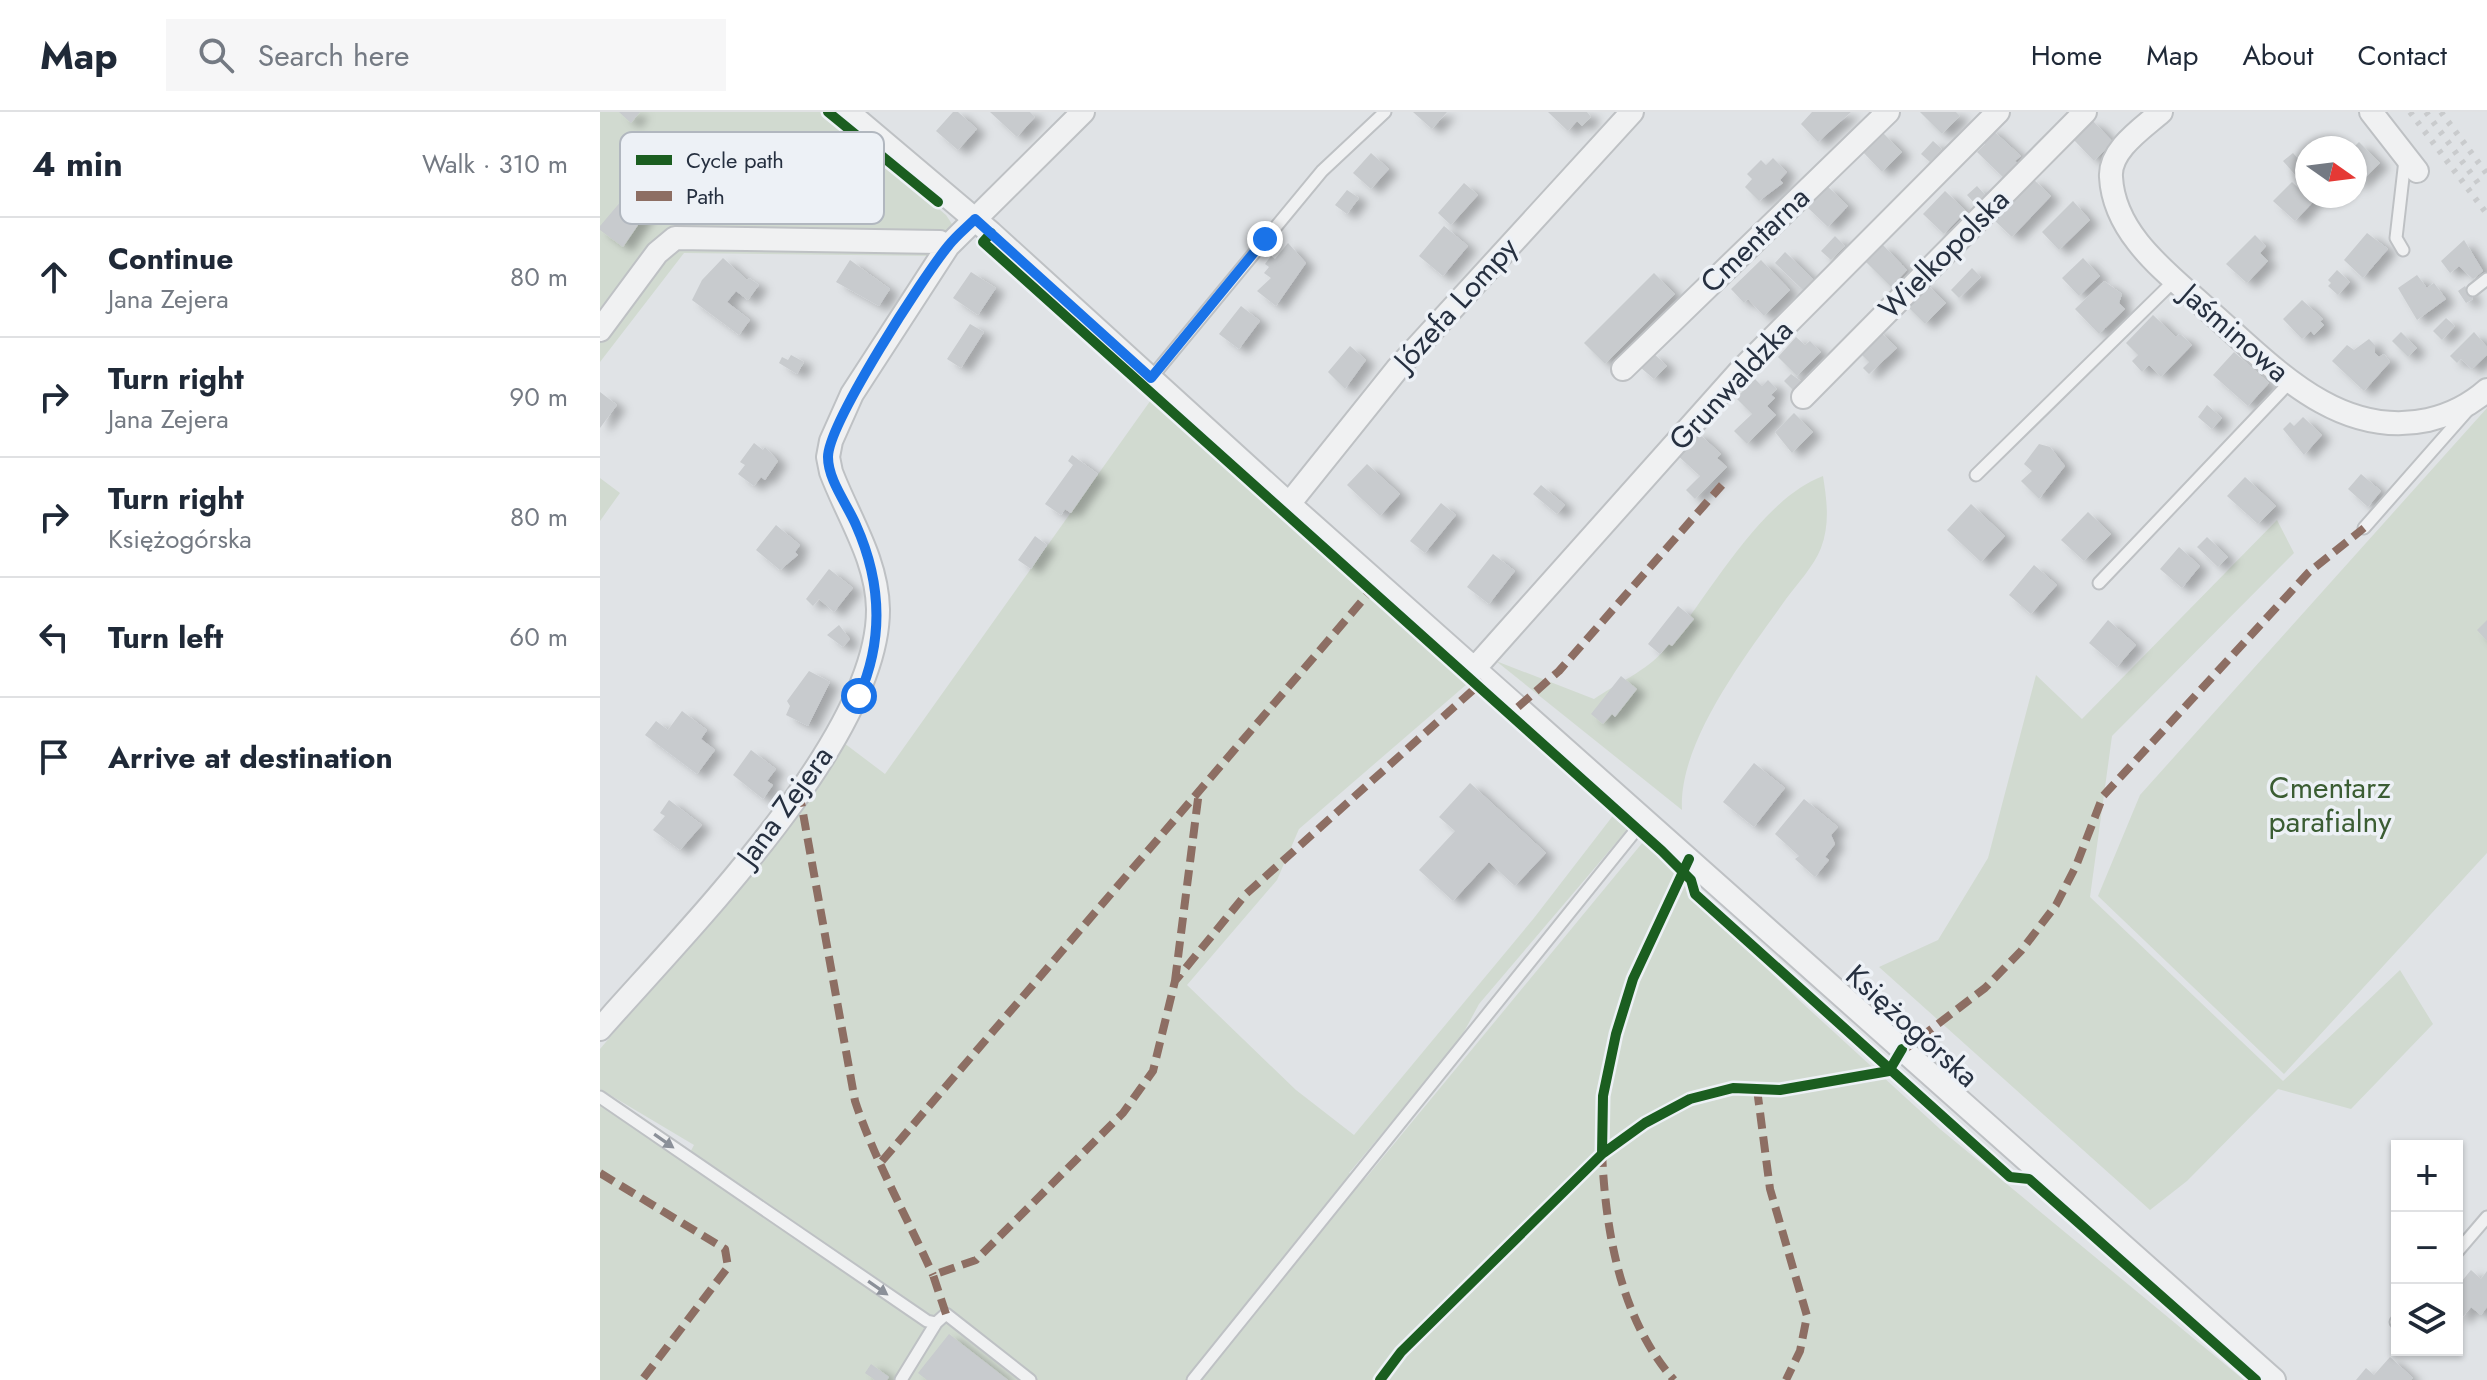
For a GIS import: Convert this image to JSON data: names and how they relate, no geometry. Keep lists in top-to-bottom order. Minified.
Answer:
{"streets":{"street":["Cmentarna","Wielkopolska","Józefa Lompy","Jaśminowa","Grunwaldzka","Jana Zejera","Księżogórska"]},"crossings":[["Józefa Lompy","Księżogórska"],["Grunwaldzka","Księżogórska"],["Jana Zejera","Księżogórska"]],"parks":["Cmentarz parafialny"],"legend":["Cycle path","Path"],"north":"right","page":{"header":"Map","search":"Search here","nav":["Home","Map","About","Contact"],"heading":["4 min","Walk · 310 m"],"list":[["Continue","Jana Zejera","80 m"],["Turn right","Jana Zejera","90 m"],["Turn right","Księżogórska","80 m"],["Turn left","60 m"],"Arrive at destination"],"map_buttons":["+","−"]}}
